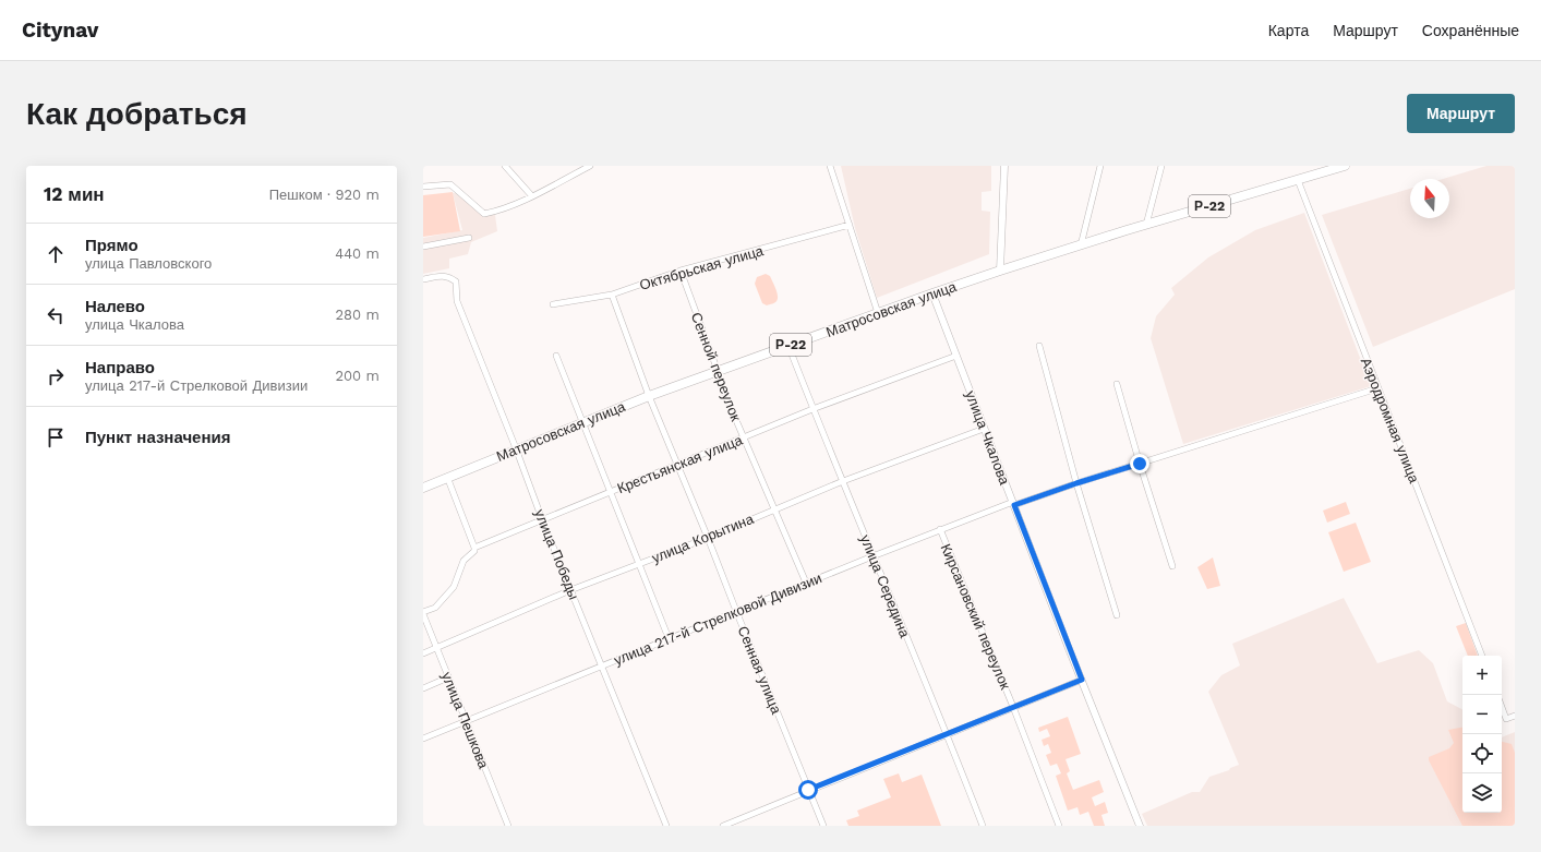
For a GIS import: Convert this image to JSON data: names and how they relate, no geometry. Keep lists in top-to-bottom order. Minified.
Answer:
{"streets":{"highway":["Р-22","Матросовская улица"],"street":["Октябрьская улица","Сенной переулок","Аэродромная улица","улица Чкалова","Крестьянская улица","улица Корытина","улица Победы","улица Середина","Кирсановский переулок","улица 217-й Стрелковой Дивизии","Сенная улица","улица Пешкова"]},"crossings":[["Октябрьская улица","Сенной переулок"],["Октябрьская улица","Сенная улица"],["Матросовская улица","Сенной переулок"],["Матросовская улица","Аэродромная улица"],["Матросовская улица","улица Чкалова"],["Матросовская улица","улица Победы"],["Матросовская улица","улица Середина"],["Матросовская улица","Сенная улица"],["Сенной переулок","Крестьянская улица"],["Сенной переулок","улица Корытина"],["Сенной переулок","улица 217-й Стрелковой Дивизии"],["Аэродромная улица","улица 217-й Стрелковой Дивизии"],["улица Чкалова","Крестьянская улица"],["улица Чкалова","улица Корытина"],["улица Чкалова","улица 217-й Стрелковой Дивизии"],["Крестьянская улица","улица Победы"],["Крестьянская улица","улица Середина"],["Крестьянская улица","Сенная улица"],["улица Корытина","улица Победы"],["улица Корытина","улица Середина"],["улица Корытина","Сенная улица"],["улица Корытина","улица Пешкова"],["улица Победы","улица 217-й Стрелковой Дивизии"],["улица Середина","улица 217-й Стрелковой Дивизии"],["Кирсановский переулок","улица 217-й Стрелковой Дивизии"],["улица 217-й Стрелковой Дивизии","Сенная улица"],["улица 217-й Стрелковой Дивизии","улица Пешкова"]],"north":"top","page":{"header":"Citynav","nav":["Карта","Маршрут","Сохранённые"],"buttons":"Маршрут","title":"Как добраться","heading":["12 мин","Пешком · 920 m"],"list":[["Прямо","улица Павловского","440 m"],["Налево","улица Чкалова","280 m"],["Направо","улица 217-й Стрелковой Дивизии","200 m"],"Пункт назначения"],"map_buttons":["+","−"]}}
